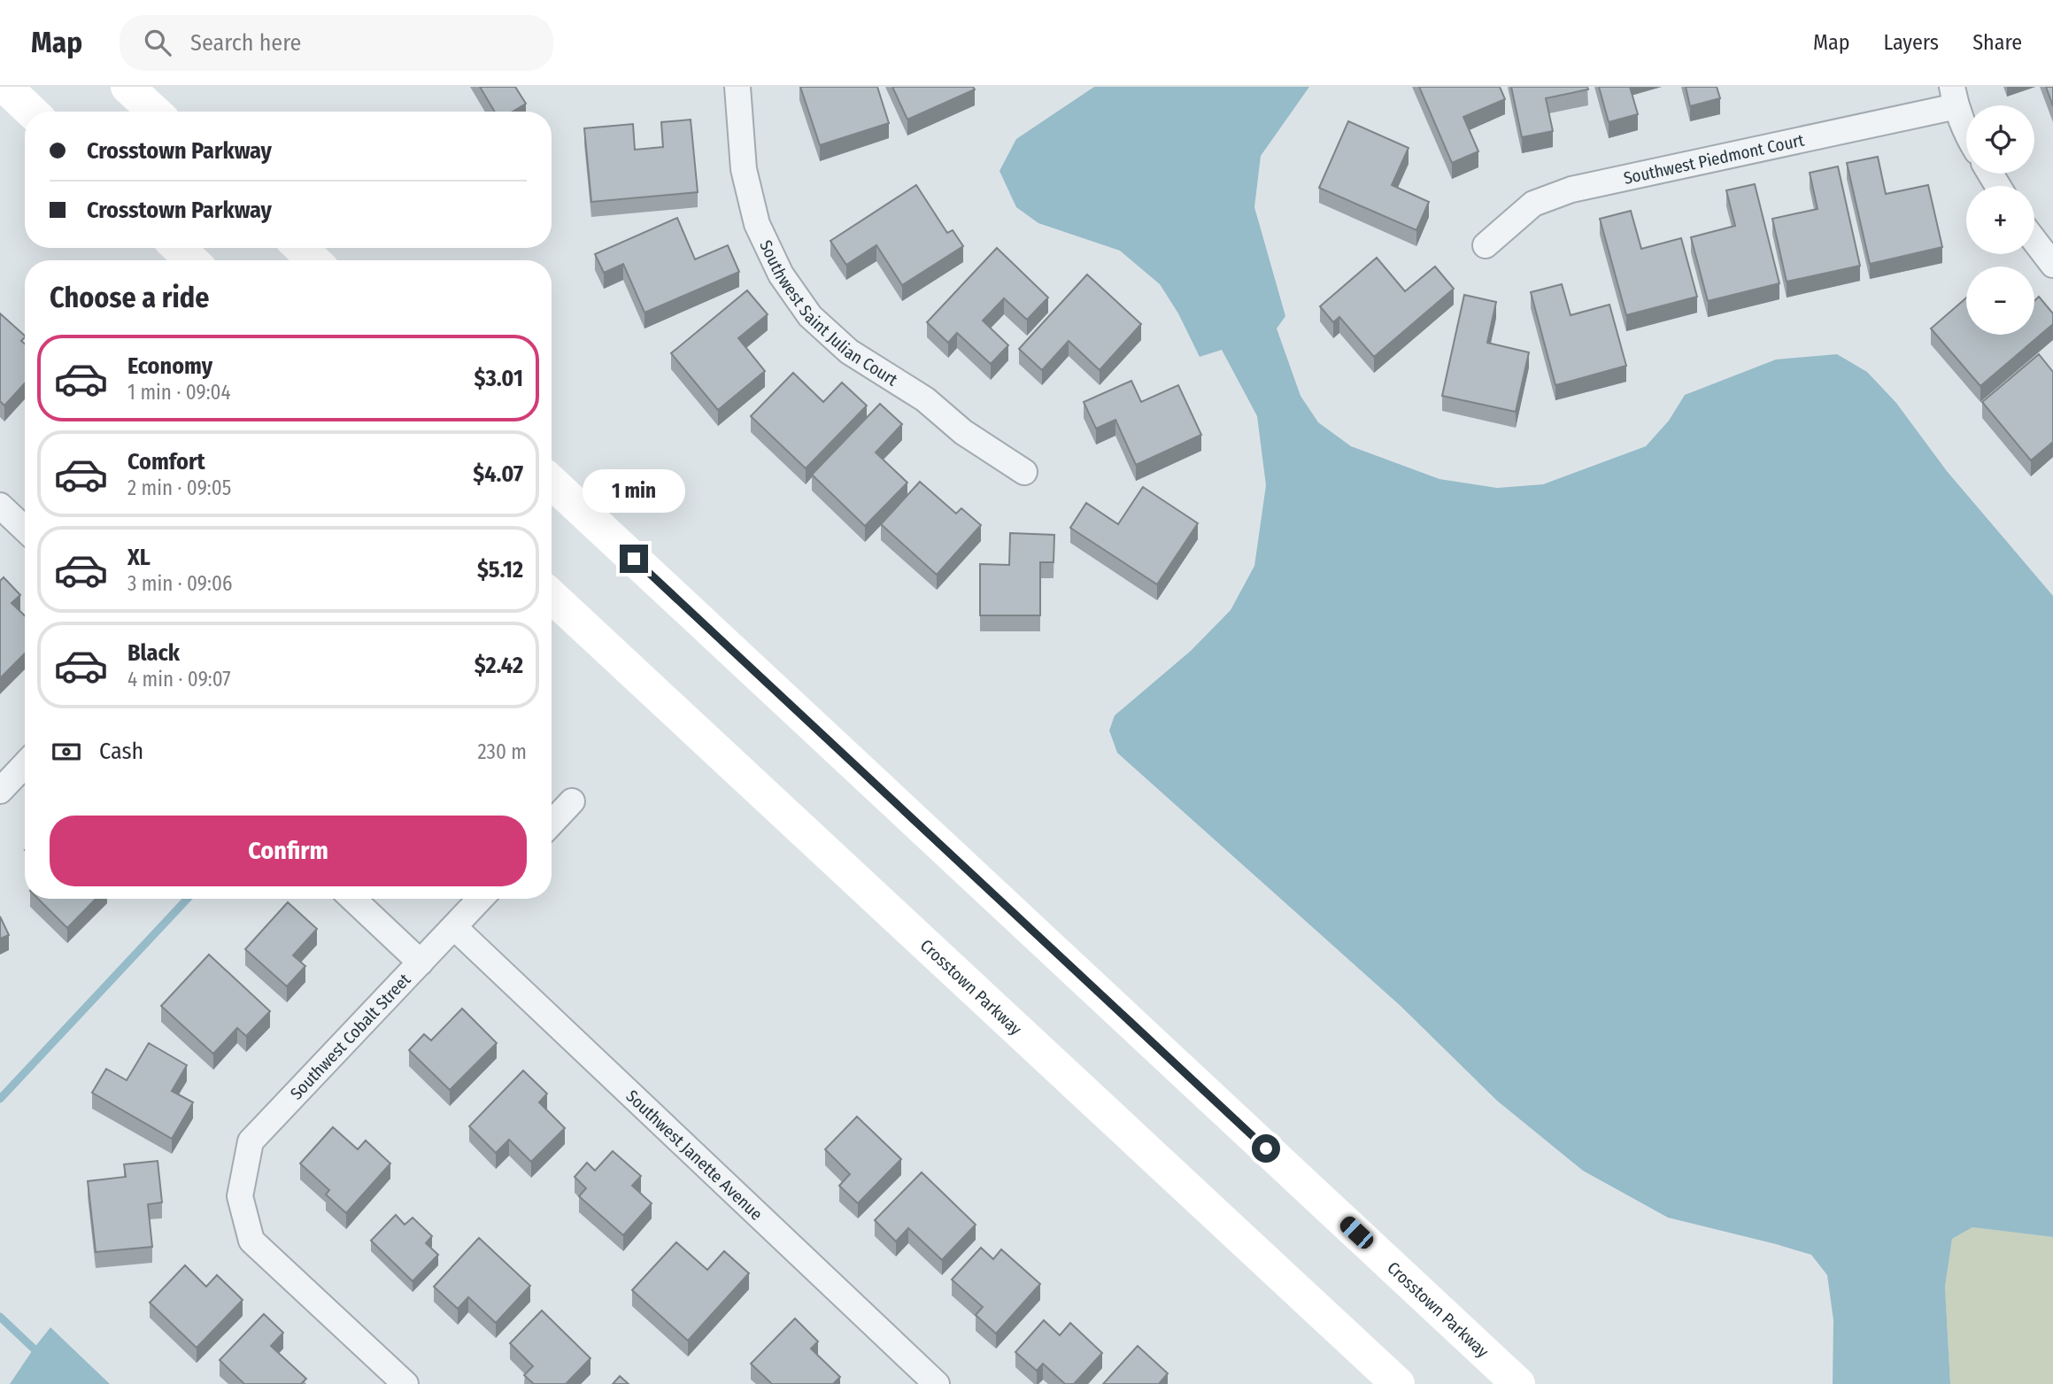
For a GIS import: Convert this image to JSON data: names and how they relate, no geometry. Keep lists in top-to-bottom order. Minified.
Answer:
{"streets":{"main road":["Crosstown Parkway"],"street":["Southwest Piedmont Court","Southwest Saint Julian Court","Southwest Cobalt Street","Southwest Janette Avenue"]},"crossings":[["Southwest Cobalt Street","Southwest Janette Avenue"]],"page":{"header":"Map","search":"Search here","nav":["Map","Layers","Share"],"map_buttons":["+","−"],"banner":["Crosstown Parkway","Crosstown Parkway"],"heading":"Choose a ride","list":[{"name":"Economy","note":"1 min · 09:04","value":"$3.01"},{"name":"Comfort","note":"2 min · 09:05","value":"$4.07"},{"name":"XL","note":"3 min · 09:06","value":"$5.12"},{"name":"Black","note":"4 min · 09:07","value":"$2.42"}],"bubble":"1 min","pay":["Cash","230 m"],"buttons":"Confirm"}}
